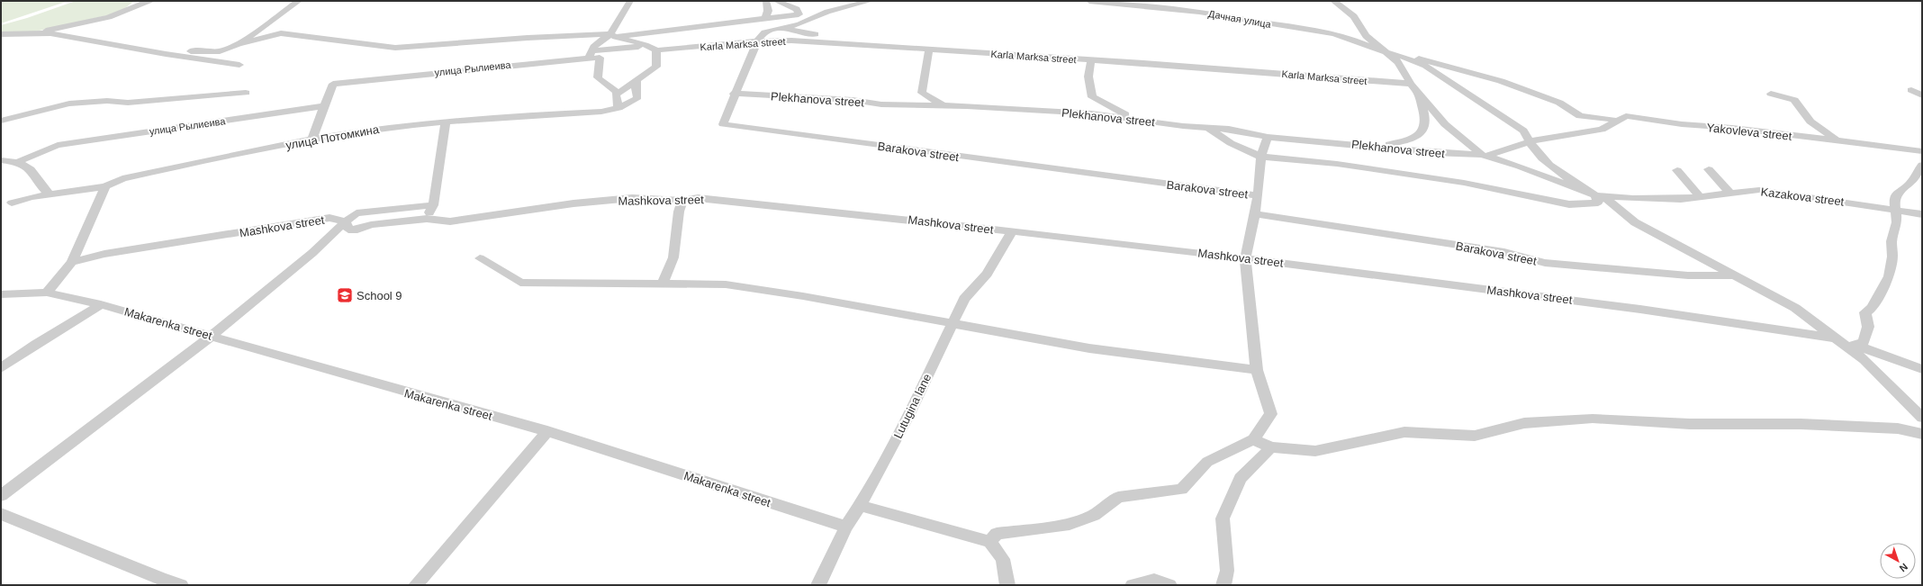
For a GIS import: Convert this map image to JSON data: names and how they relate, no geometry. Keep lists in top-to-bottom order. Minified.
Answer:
{"streets":{"street":["Дачная улица","Karla Marksa street","улица Рылиеива","Plekhanova street","Yakovleva street","улица Потомкина","Barakova street","Kazakova street","Mashkova street","Makarenka street","Lutugina lane"]},"crossings":[["Plekhanova street","Yakovleva street"],["Plekhanova street","Barakova street"],["Mashkova street","Lutugina lane"],["Makarenka street","Lutugina lane"]],"places":{"school or university":["School 9"]},"north":"bottom right"}
